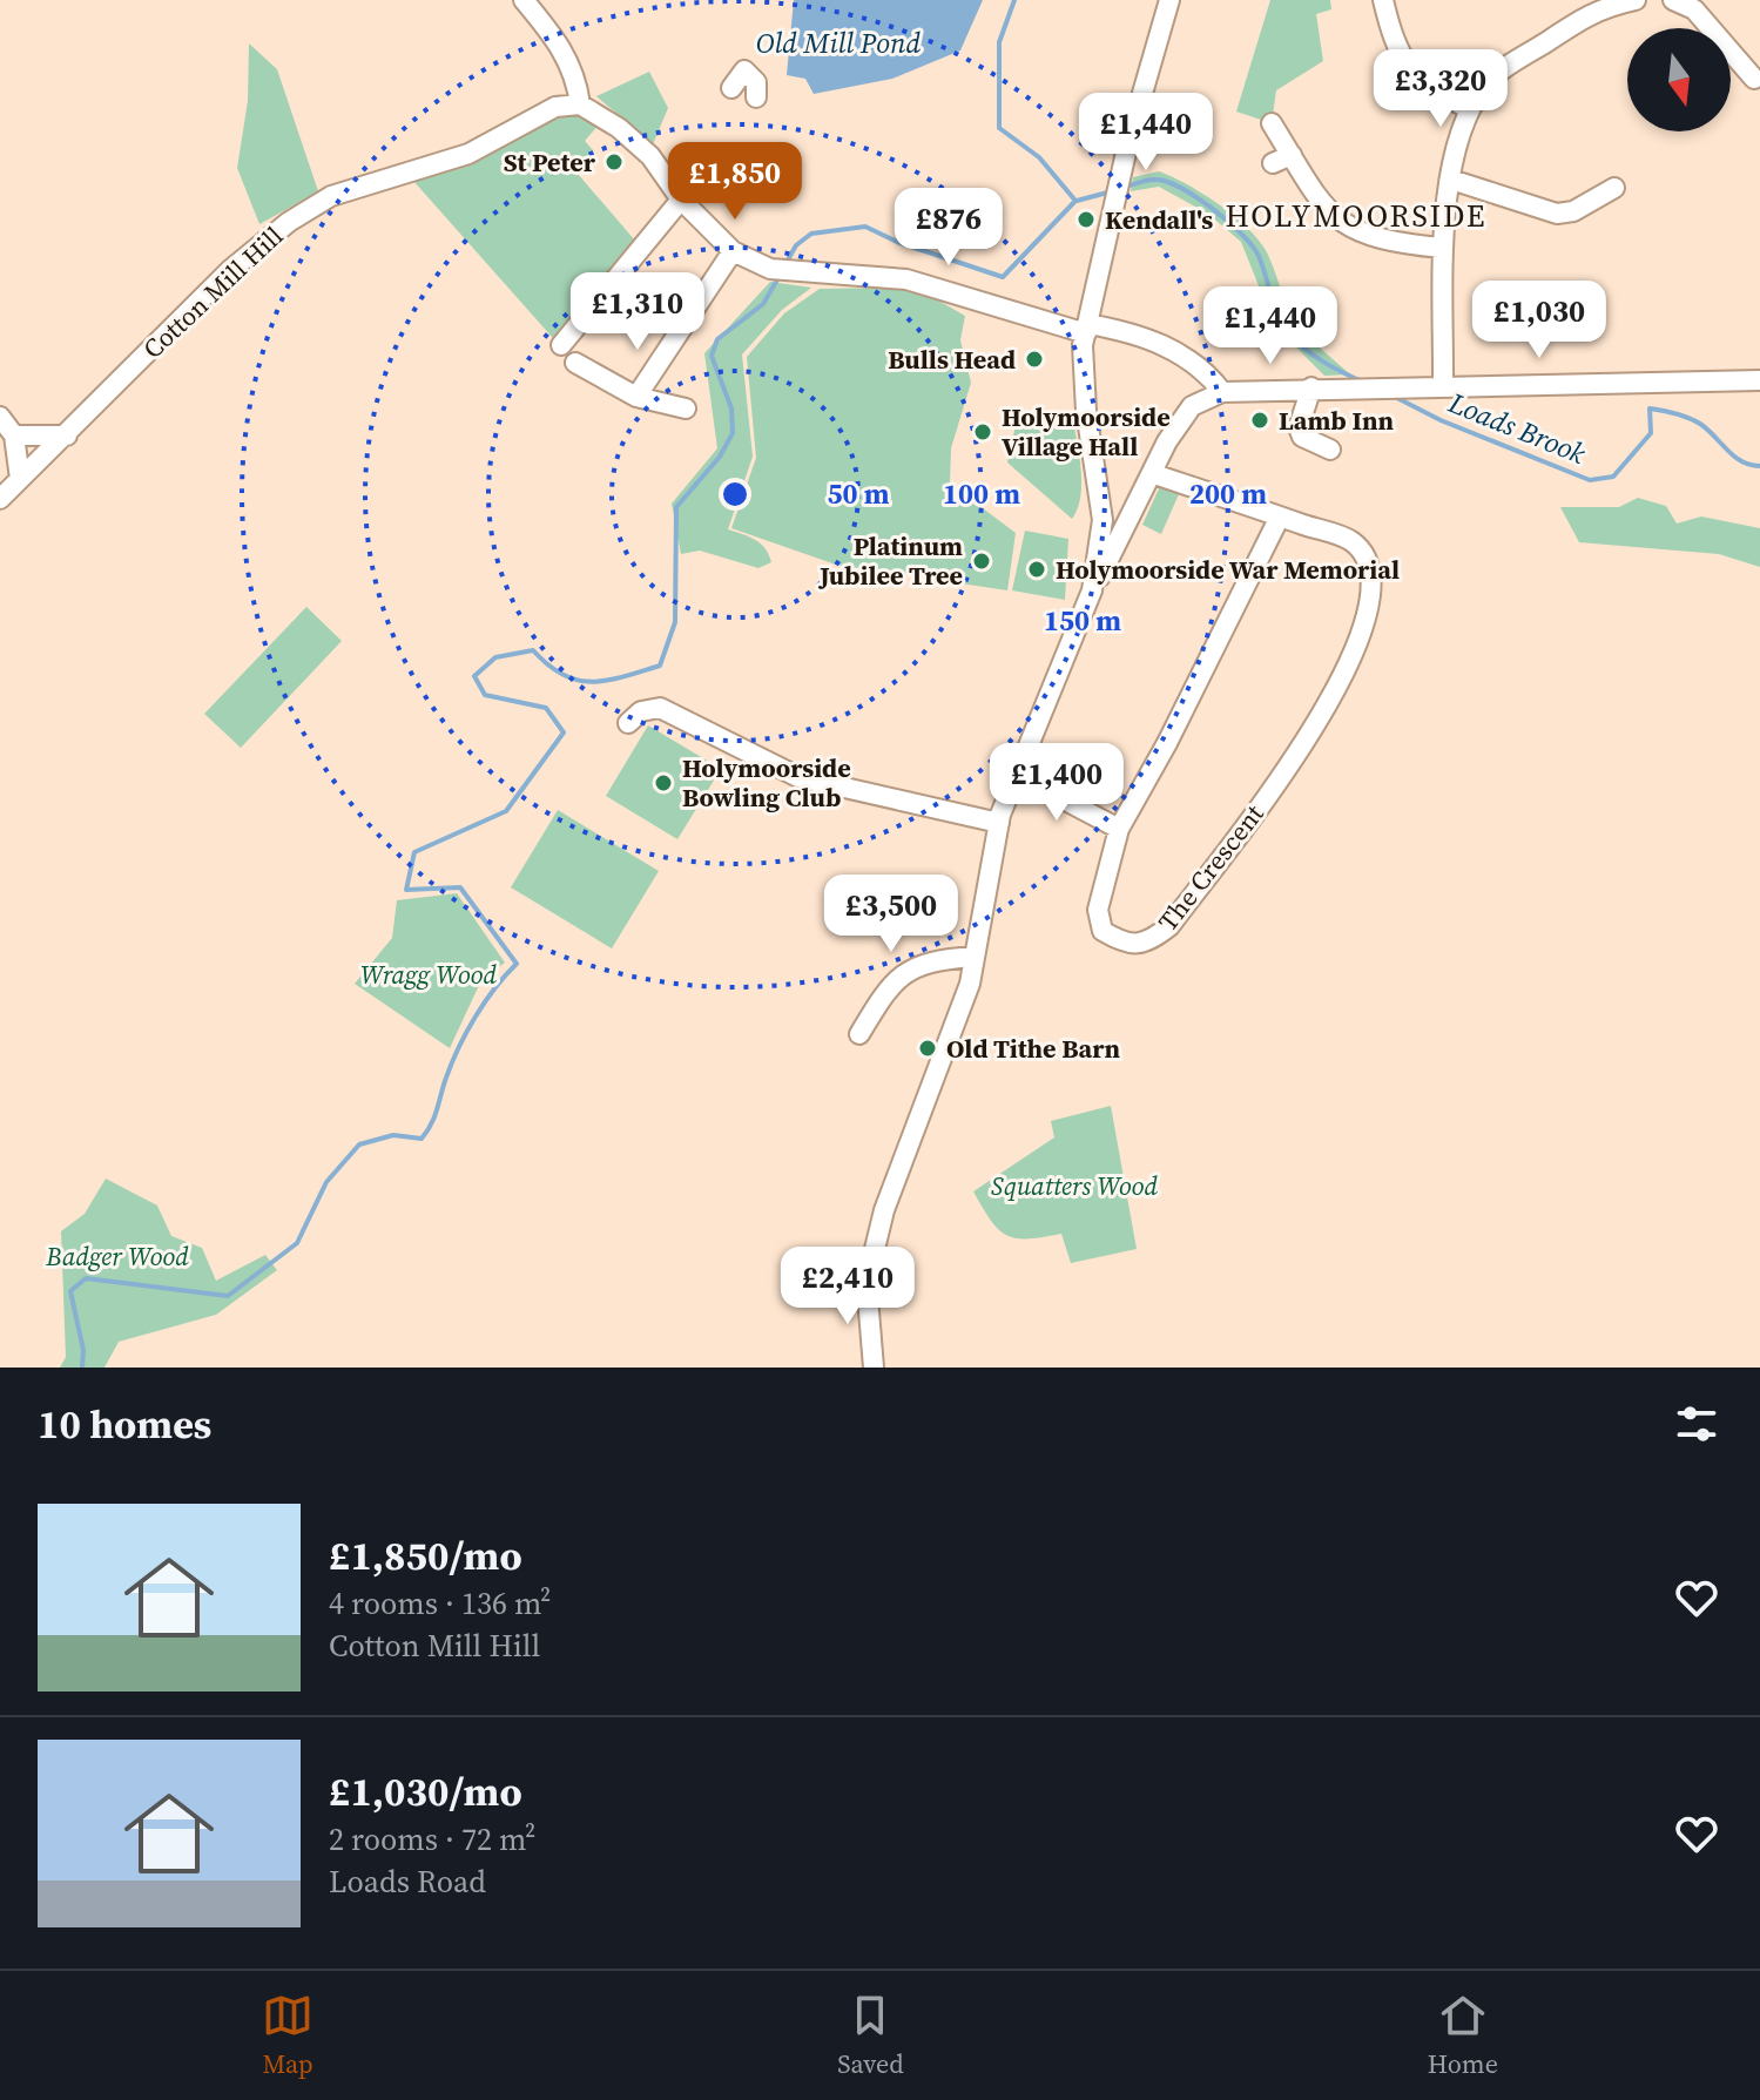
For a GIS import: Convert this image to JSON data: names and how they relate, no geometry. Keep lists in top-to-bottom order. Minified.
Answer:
{"streets":{"street":["Cotton Mill Hill","The Crescent"]},"districts":["HOLYMOORSIDE"],"water":["Old Mill Pond","Loads Brook"],"parks":["Wragg Wood","Squatters Wood","Badger Wood"],"places":["St Peter","Kendall's","Bulls Head","Lamb Inn","Holymoorside Village Hall","Platinum Jubilee Tree","Holymoorside War Memorial","Holymoorside Bowling Club","Old Tithe Barn"],"north":"bottom","page":{"price":["£3,320","£1,440","£1,850","£876","£1,310","£1,030","£1,440","£1,400","£3,500","£2,410"],"heading":"10 homes","list":[{"name":"£1,850/mo","note":"4 rooms · 136 m² · Cotton Mill Hill"},{"name":"£1,030/mo","note":"2 rooms · 72 m² · Loads Road"}],"tabs":["Map","Saved","Home"]},"rings":["50 m","100 m","200 m","150 m"]}
